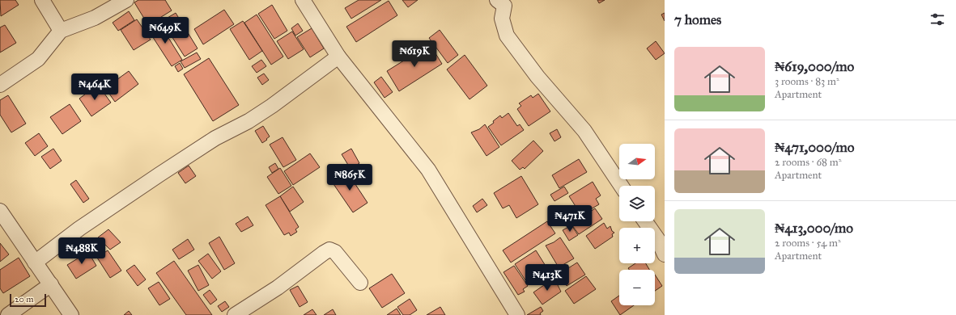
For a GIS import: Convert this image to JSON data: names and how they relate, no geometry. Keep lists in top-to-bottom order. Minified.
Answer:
{"scale_bar":"20 m","north":"right","page":{"heading":"7 homes","price":["₦649K","₦619K","₦464K","₦865K","₦471K","₦488K","₦413K"],"list":[{"name":"₦619,000/mo","note":"3 rooms · 83 m² · Apartment"},{"name":"₦471,000/mo","note":"2 rooms · 68 m² · Apartment"},{"name":"₦413,000/mo","note":"2 rooms · 54 m² · Apartment"}],"map_buttons":["+","−"],"scale":"20 m"}}
